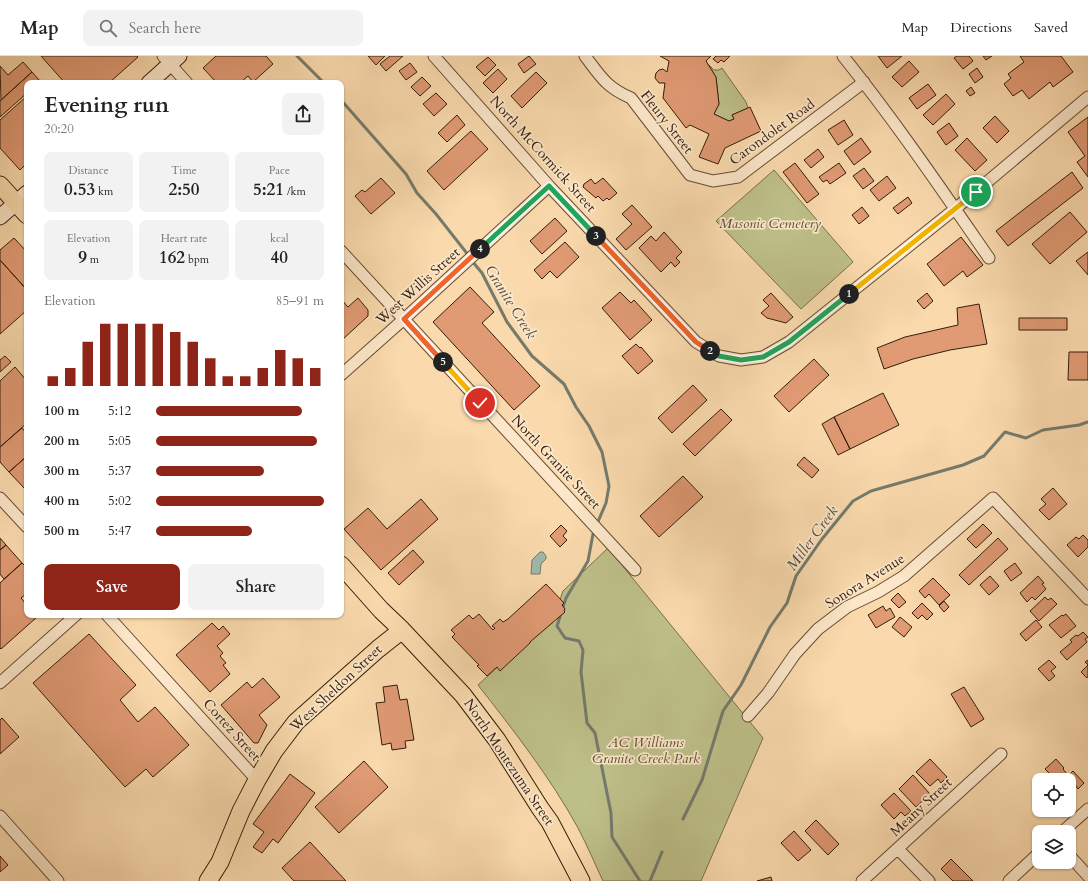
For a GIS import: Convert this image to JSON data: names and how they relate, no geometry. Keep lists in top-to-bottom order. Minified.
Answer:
{"streets":{"main road":["West Sheldon Street","North Montezuma Street"],"street":["Fleury Street","Carondolet Road","North McCormick Street","West Willis Street","North Granite Street","Sonora Avenue","Cortez Street","Meany Street"]},"crossings":[["Fleury Street","Carondolet Road"],["North McCormick Street","West Willis Street"],["West Willis Street","North Granite Street"],["West Sheldon Street","Cortez Street"],["West Sheldon Street","North Montezuma Street"]],"water":["Granite Creek","Miller Creek"],"parks":["Masonic Cemetery","AC Williams Granite Creek Park"],"page":{"header":"Map","search":"Search here","nav":["Map","Directions","Saved"],"heading":["Evening run","20:20"],"stats":[["Distance","0.53 km"],["Time","2:50"],["Pace","5:21 /km"],["Elevation","9 m"],["Heart rate","162 bpm"],["kcal","40"]],"pins":["3","4","1","2","5"],"chart":["Elevation","85–91 m"],"list":[{"name":"100 m","note":"5:12"},{"name":"200 m","note":"5:05"},{"name":"300 m","note":"5:37"},{"name":"400 m","note":"5:02"},{"name":"500 m","note":"5:47"}],"buttons":["Save","Share"]}}
